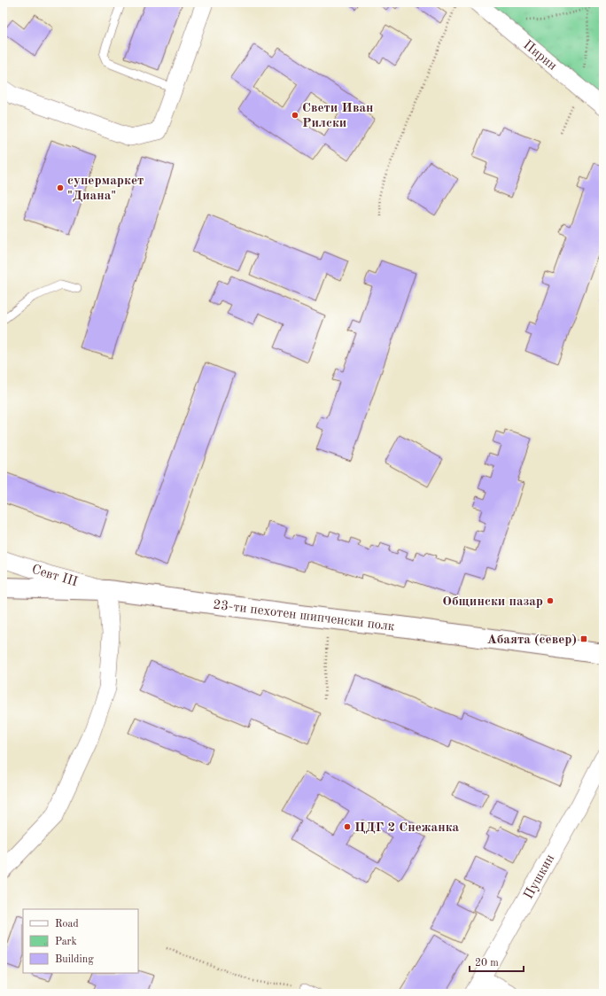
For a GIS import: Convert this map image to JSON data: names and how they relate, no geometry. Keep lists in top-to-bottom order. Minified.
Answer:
{"streets":{"main road":["23-ти пехотен шипченски полк"],"street":["Пирин","Севт III","Пушкин"]},"crossings":[["Севт III","23-ти пехотен шипченски полк"]],"places":{"other":["Свети Иван Рилски","супермаркет \"Диана\"","Общински пазар","ЦДГ 2 Снежанка"],"transit":["Абаята (север)"]},"legend":["Road","Park","Building"],"scale_bar":"20 m"}
